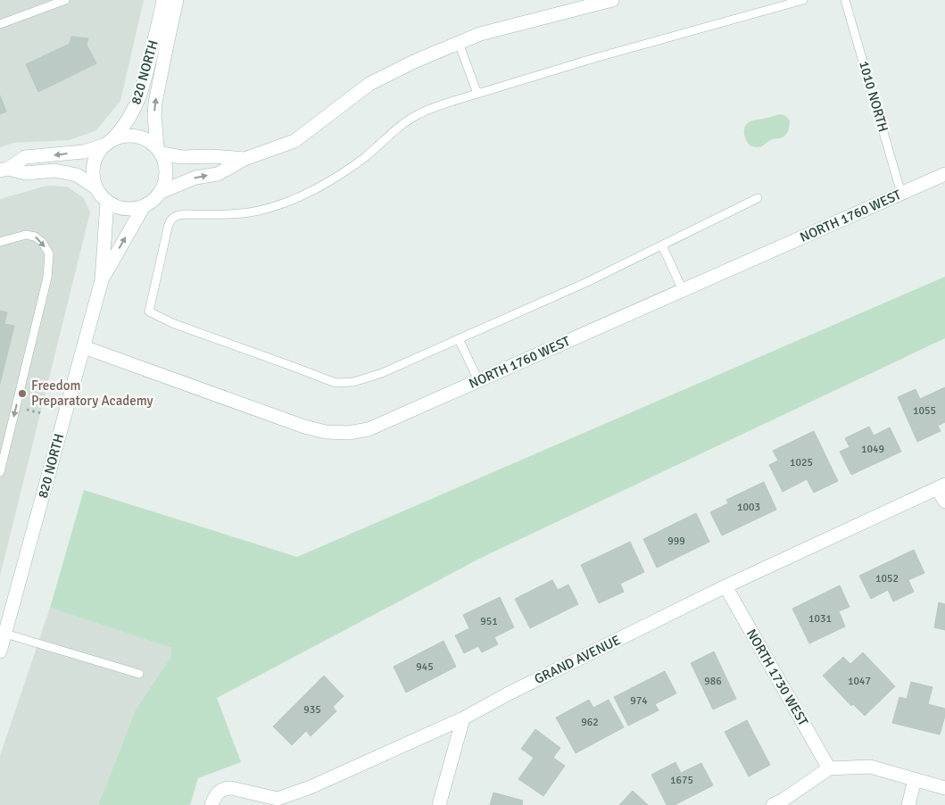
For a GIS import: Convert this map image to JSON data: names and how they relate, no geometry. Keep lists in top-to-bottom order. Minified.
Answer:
{"streets":{"street":["820 NORTH","NORTH 1760 WEST","GRAND AVENUE","NORTH 1730 WEST"],"lane":["1010 NORTH"]},"crossings":[["820 NORTH","NORTH 1760 WEST"],["1010 NORTH","NORTH 1760 WEST"],["GRAND AVENUE","NORTH 1730 WEST"]],"places":["Freedom Preparatory Academy"],"house_numbers":["1055","1049","1025","1003","999","1052","1031","951","945","986","1047","974","935","962","1675"]}
